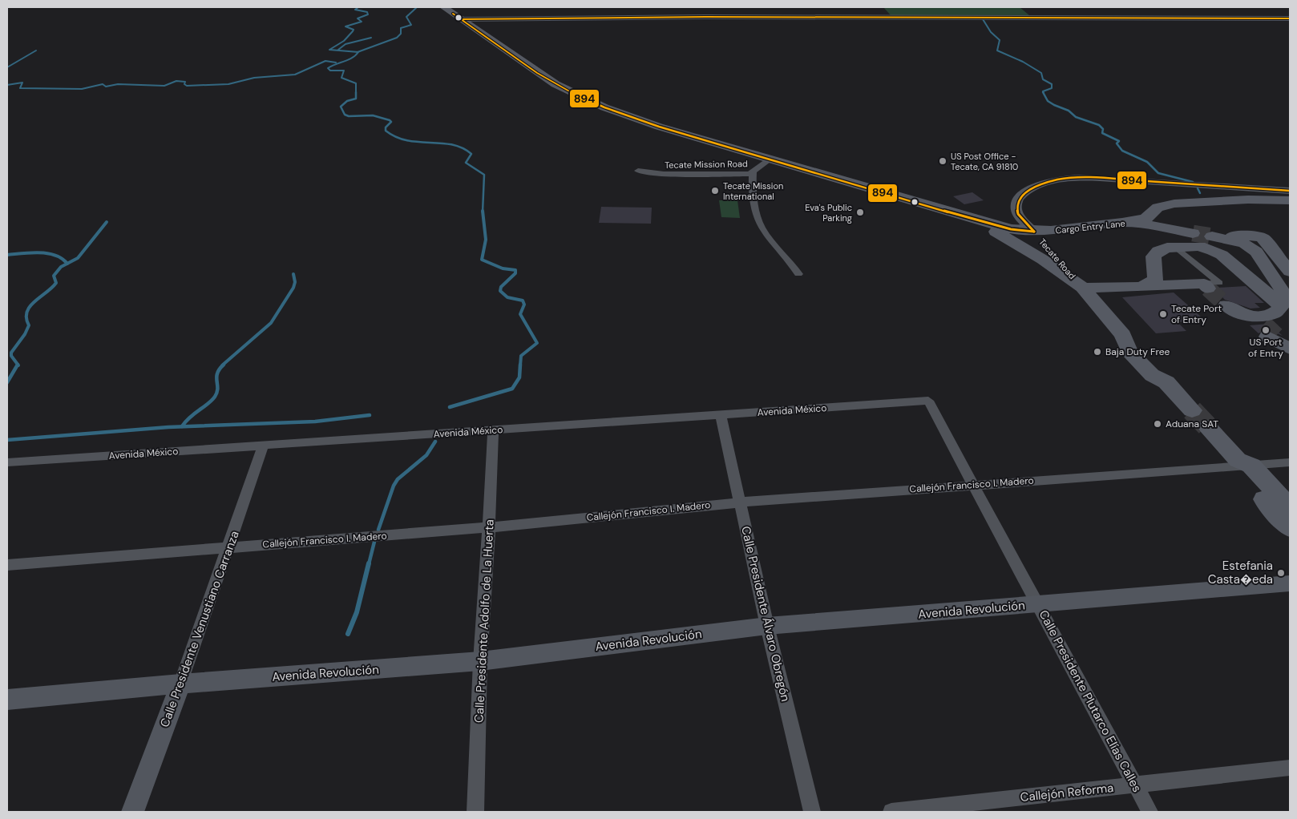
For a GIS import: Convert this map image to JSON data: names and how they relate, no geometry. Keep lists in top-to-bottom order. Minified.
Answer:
{"streets":{"highway":["Cargo Entry Lane","Tecate Road"],"street":["Tecate Mission Road","Avenida México","Callejón Francisco I. Madero","Avenida Revolución","Calle Presidente Álvaro Obregón","Calle Presidente Adolfo de La Huerta","Calle Presidente Venustiano Carranza","Calle Presidente Plutarco Elías Calles","Callejón Reforma"]},"crossings":[["Tecate Mission Road","Tecate Road"],["Cargo Entry Lane","Tecate Road"],["Avenida México","Calle Presidente Álvaro Obregón"],["Avenida México","Calle Presidente Adolfo de La Huerta"],["Avenida México","Calle Presidente Venustiano Carranza"],["Avenida México","Calle Presidente Plutarco Elías Calles"],["Callejón Francisco I. Madero","Calle Presidente Álvaro Obregón"],["Callejón Francisco I. Madero","Calle Presidente Adolfo de La Huerta"],["Callejón Francisco I. Madero","Calle Presidente Venustiano Carranza"],["Callejón Francisco I. Madero","Calle Presidente Plutarco Elías Calles"],["Avenida Revolución","Calle Presidente Álvaro Obregón"],["Avenida Revolución","Calle Presidente Adolfo de La Huerta"],["Avenida Revolución","Calle Presidente Venustiano Carranza"],["Avenida Revolución","Calle Presidente Plutarco Elías Calles"],["Calle Presidente Plutarco Elías Calles","Callejón Reforma"]],"places":["US Post Office - Tecate, CA 91810","Tecate Mission International","Eva's Public Parking","Tecate Port of Entry","US Port of Entry","Baja Duty Free","Aduana SAT","Estefania Casta�eda"],"lines":["transit line 894"]}
